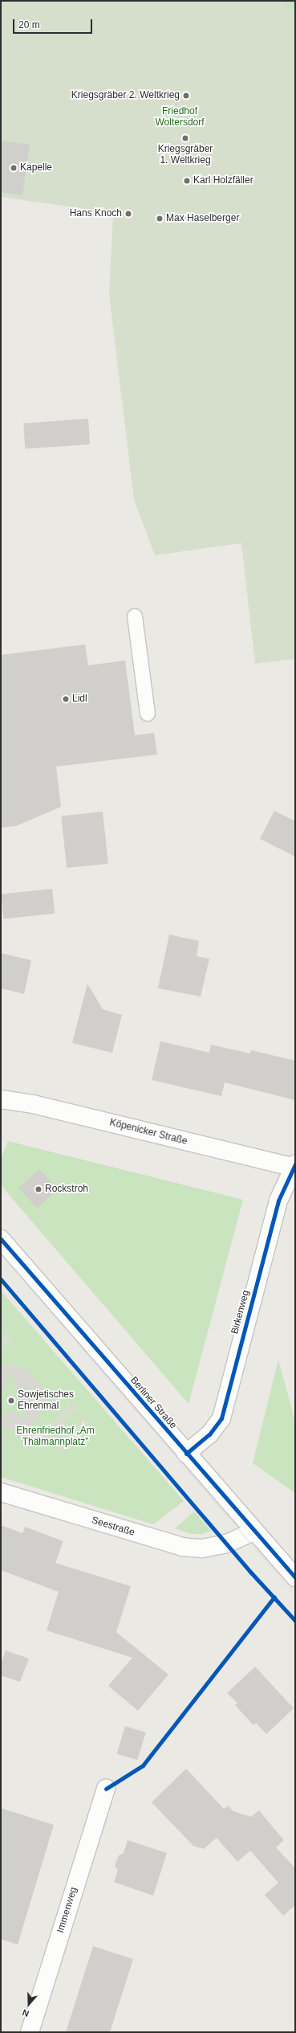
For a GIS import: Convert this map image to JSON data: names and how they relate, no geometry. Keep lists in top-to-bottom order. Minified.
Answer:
{"streets":{"street":["Köpenicker Straße","Birkenweg","Berliner Straße","Seestraße","Immenweg"]},"crossings":[["Köpenicker Straße","Birkenweg"],["Birkenweg","Berliner Straße"],["Berliner Straße","Seestraße"]],"parks":["Friedhof Woltersdorf","Ehrenfriedhof „Am Thälmannplatz”"],"places":["Kriegsgräber 2. Weltkrieg","Kriegsgräber 1. Weltkrieg","Kapelle","Karl Holzfäller","Hans Knoch","Max Haselberger","Lidl","Rockstroh","Sowjetisches Ehrenmal"],"scale_bar":"20 m","north":"bottom"}
